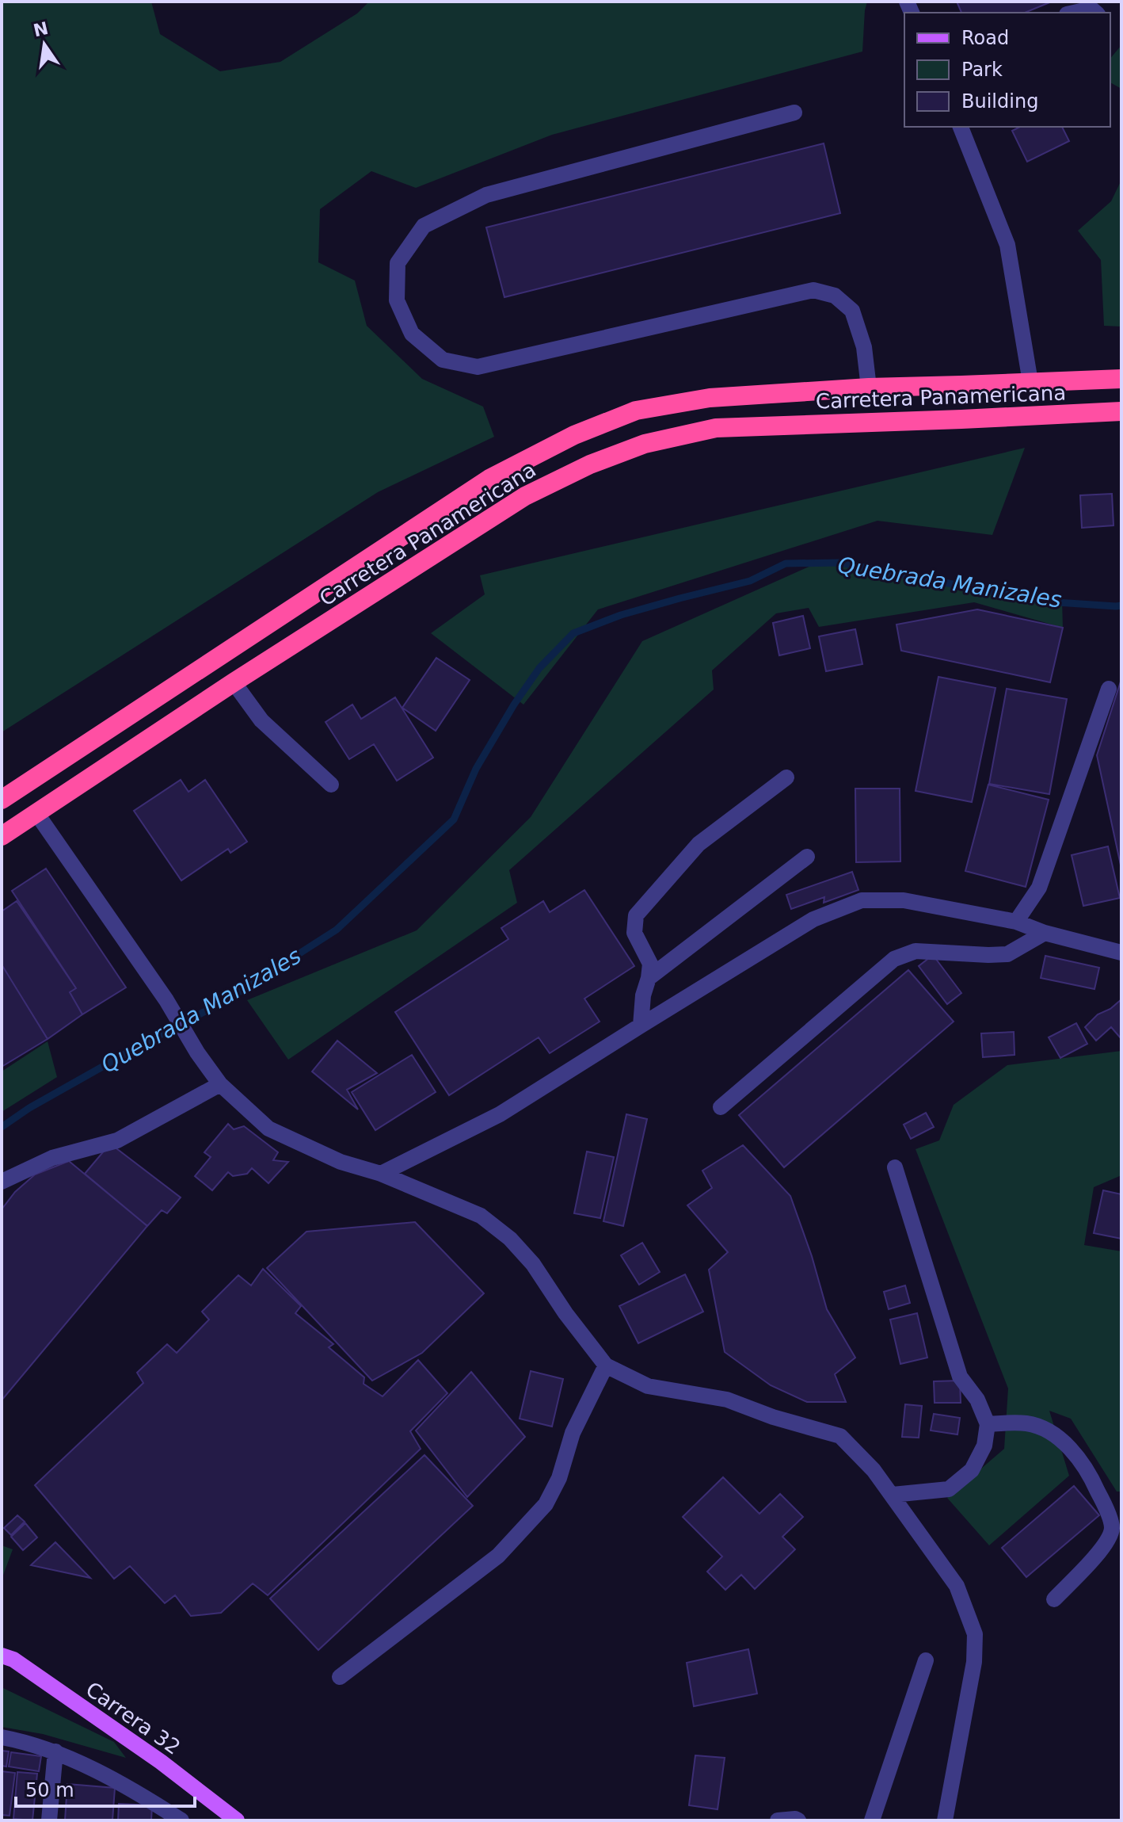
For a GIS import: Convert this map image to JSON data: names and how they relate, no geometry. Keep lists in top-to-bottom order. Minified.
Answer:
{"streets":{"highway":["Carretera Panamericana"],"main road":["Carrera 32"]},"water":["Quebrada Manizales"],"legend":["Road","Park","Building"],"scale_bar":"50 m","north":"top"}
